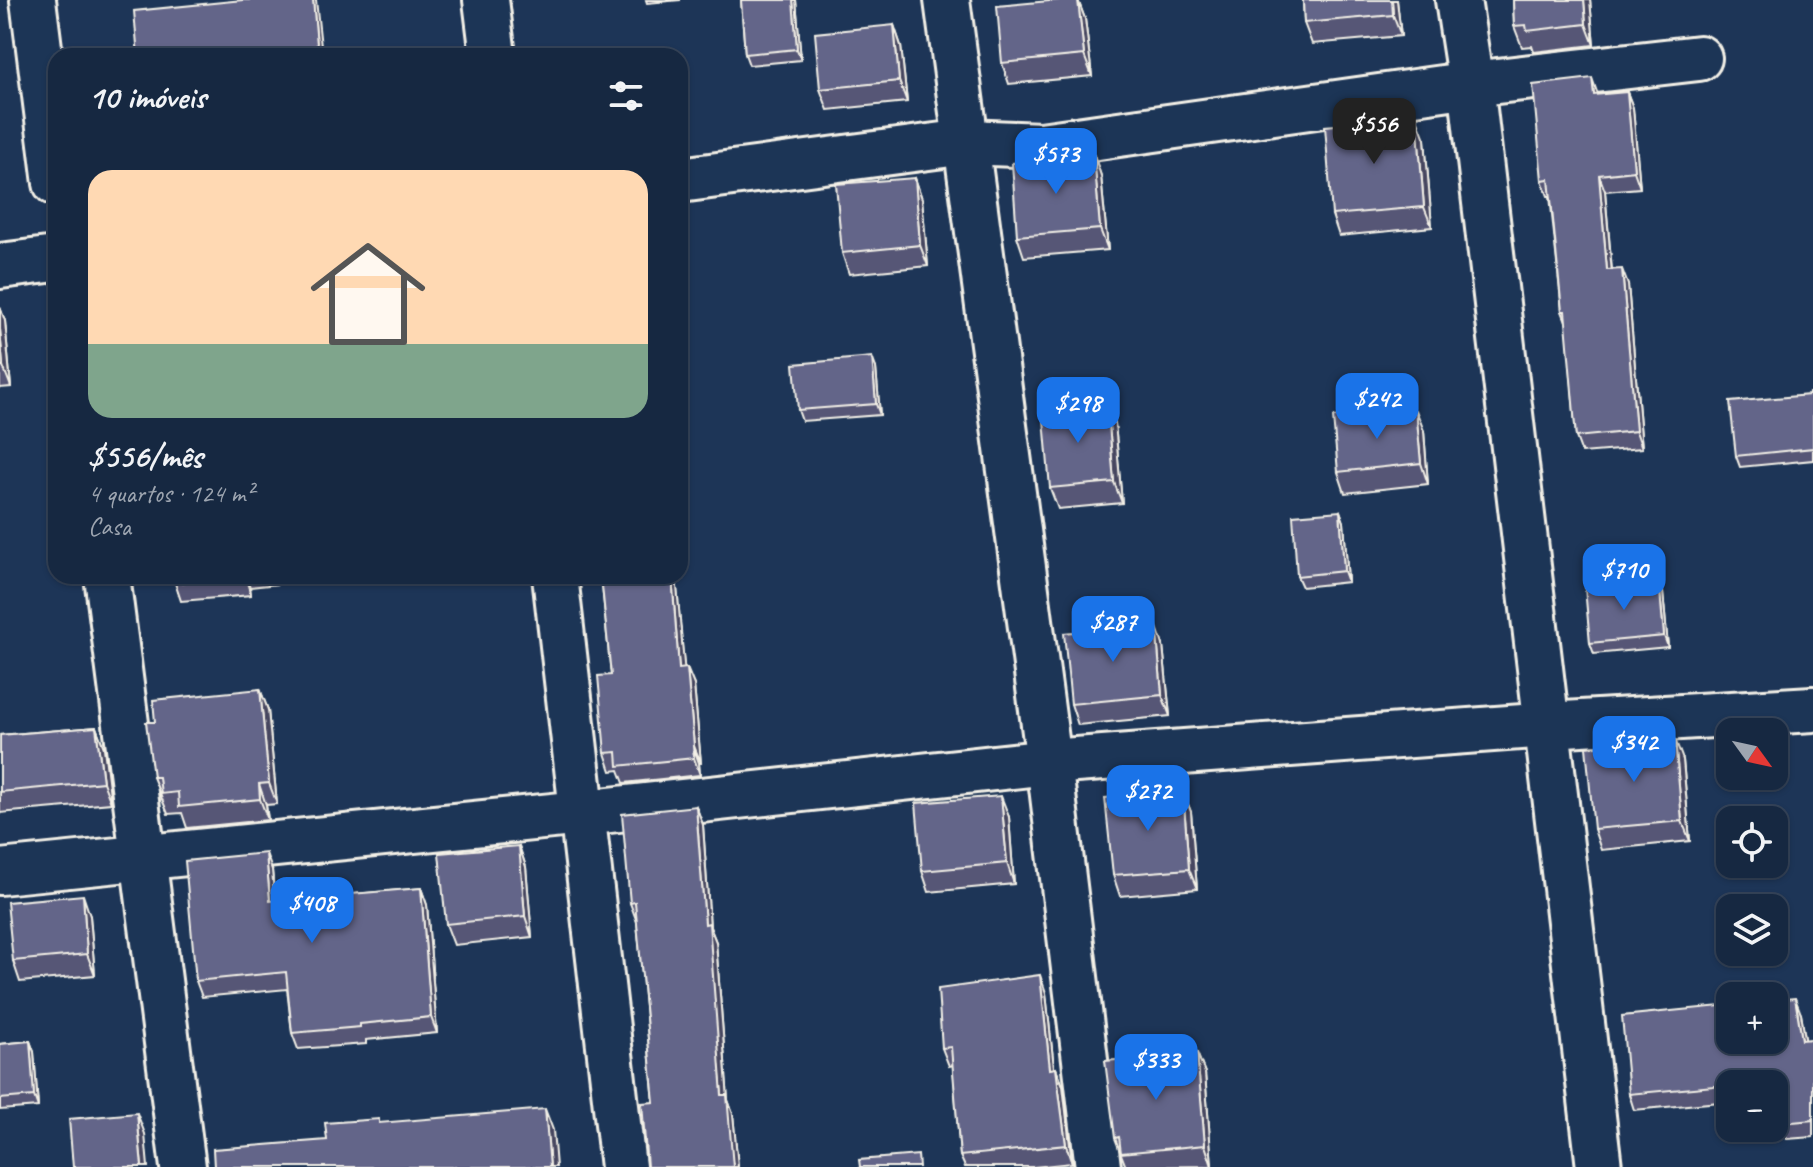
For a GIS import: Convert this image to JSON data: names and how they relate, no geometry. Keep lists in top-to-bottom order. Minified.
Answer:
{"north":"bottom right","page":{"heading":"10 imóveis","price":["$556","$573","$242","$298","$710","$287","$342","$272","$408","$333"],"list":[{"name":"$556/mês","note":"4 quartos · 124 m² · Casa"}],"map_buttons":["+","−"]}}
